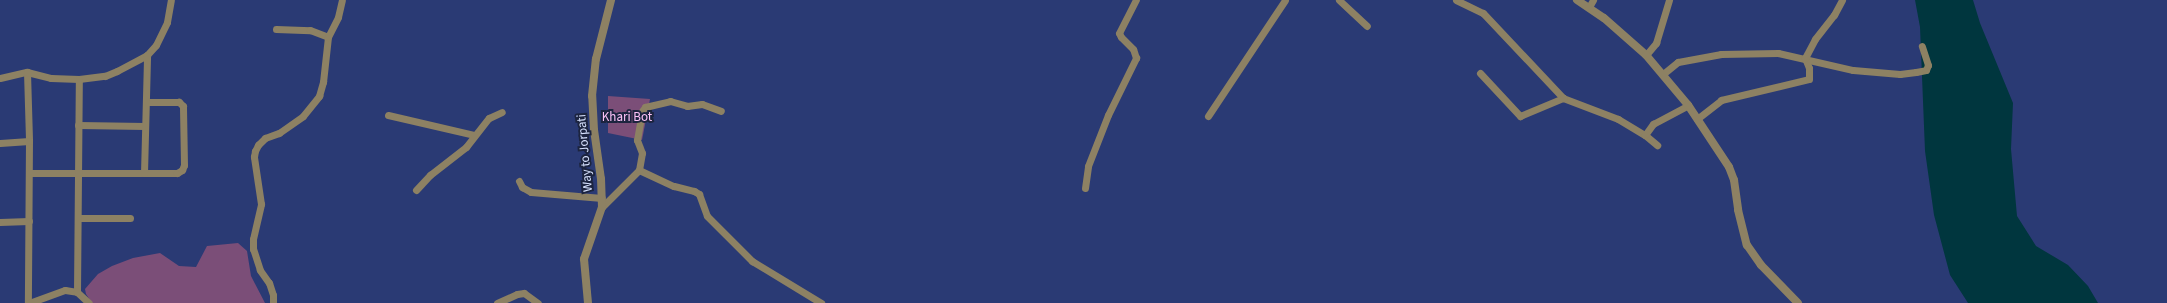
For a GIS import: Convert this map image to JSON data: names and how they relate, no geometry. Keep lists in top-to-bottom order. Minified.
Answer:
{"streets":{"street":["Way to Jorpati"]},"parks":["Khari Bot"]}
